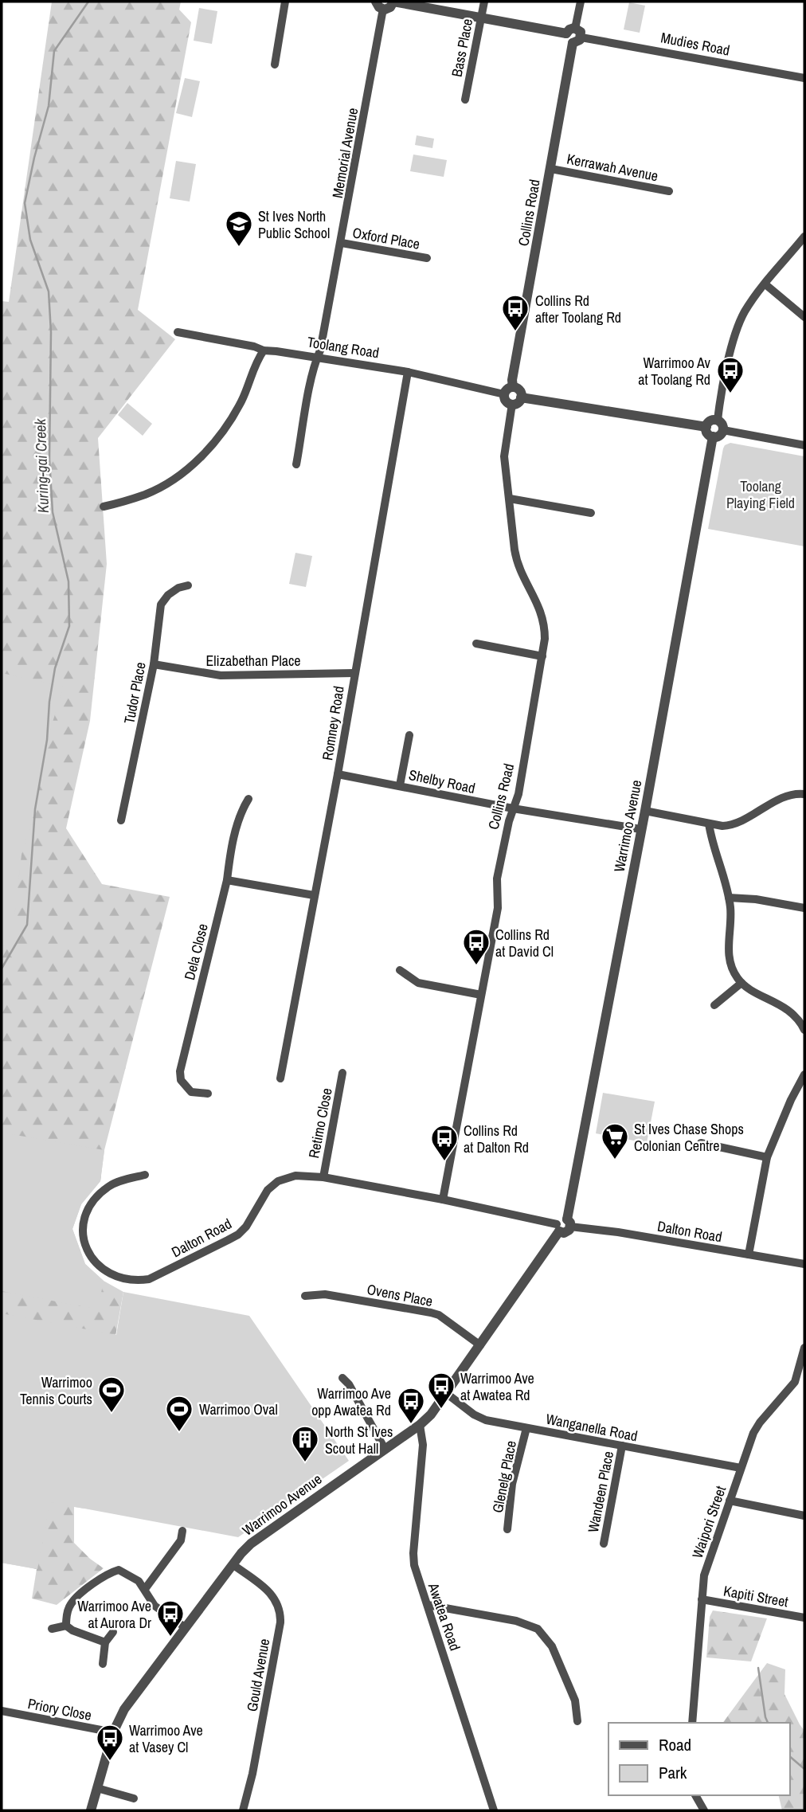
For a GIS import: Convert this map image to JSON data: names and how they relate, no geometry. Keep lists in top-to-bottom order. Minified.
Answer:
{"streets":{"street":["Mudies Road","Bass Place","Memorial Avenue","Kerrawah Avenue","Collins Road","Oxford Place","Toolang Road","Elizabethan Place","Tudor Place","Romney Road","Shelby Road","Warrimoo Avenue","Dela Close","Retimo Close","Dalton Road","Ovens Place","Wanganella Road","Glenelg Place","Wandeen Place","Waipori Street","Kapiti Street","Awatea Road","Gould Avenue","Priory Close"]},"crossings":[["Mudies Road","Bass Place"],["Mudies Road","Collins Road"],["Memorial Avenue","Oxford Place"],["Memorial Avenue","Toolang Road"],["Kerrawah Avenue","Collins Road"],["Collins Road","Toolang Road"],["Collins Road","Shelby Road"],["Collins Road","Dalton Road"],["Toolang Road","Romney Road"],["Elizabethan Place","Tudor Place"],["Elizabethan Place","Romney Road"],["Romney Road","Shelby Road"],["Shelby Road","Warrimoo Avenue"],["Warrimoo Avenue","Dalton Road"],["Warrimoo Avenue","Ovens Place"],["Warrimoo Avenue","Wanganella Road"],["Warrimoo Avenue","Awatea Road"],["Warrimoo Avenue","Gould Avenue"],["Warrimoo Avenue","Priory Close"],["Retimo Close","Dalton Road"],["Wanganella Road","Glenelg Place"],["Wanganella Road","Wandeen Place"],["Wanganella Road","Waipori Street"],["Waipori Street","Kapiti Street"]],"water":["Kuring-gai Creek"],"parks":["Toolang Playing Field"],"places":{"school or university":["St Ives North Public School"],"bus stop":["Collins Rd after Toolang Rd","Warrimoo Av at Toolang Rd","Collins Rd at David Cl","Collins Rd at Dalton Rd","Warrimoo Ave at Awatea Rd","Warrimoo Ave opp Awatea Rd","Warrimoo Ave at Aurora Dr","Warrimoo Ave at Vasey Cl"],"supermarket":["St Ives Chase Shops Colonian Centre"],"sports":["Warrimoo Tennis Courts","Warrimoo Oval"],"building":["North St Ives Scout Hall"]},"legend":["Road","Park"]}
